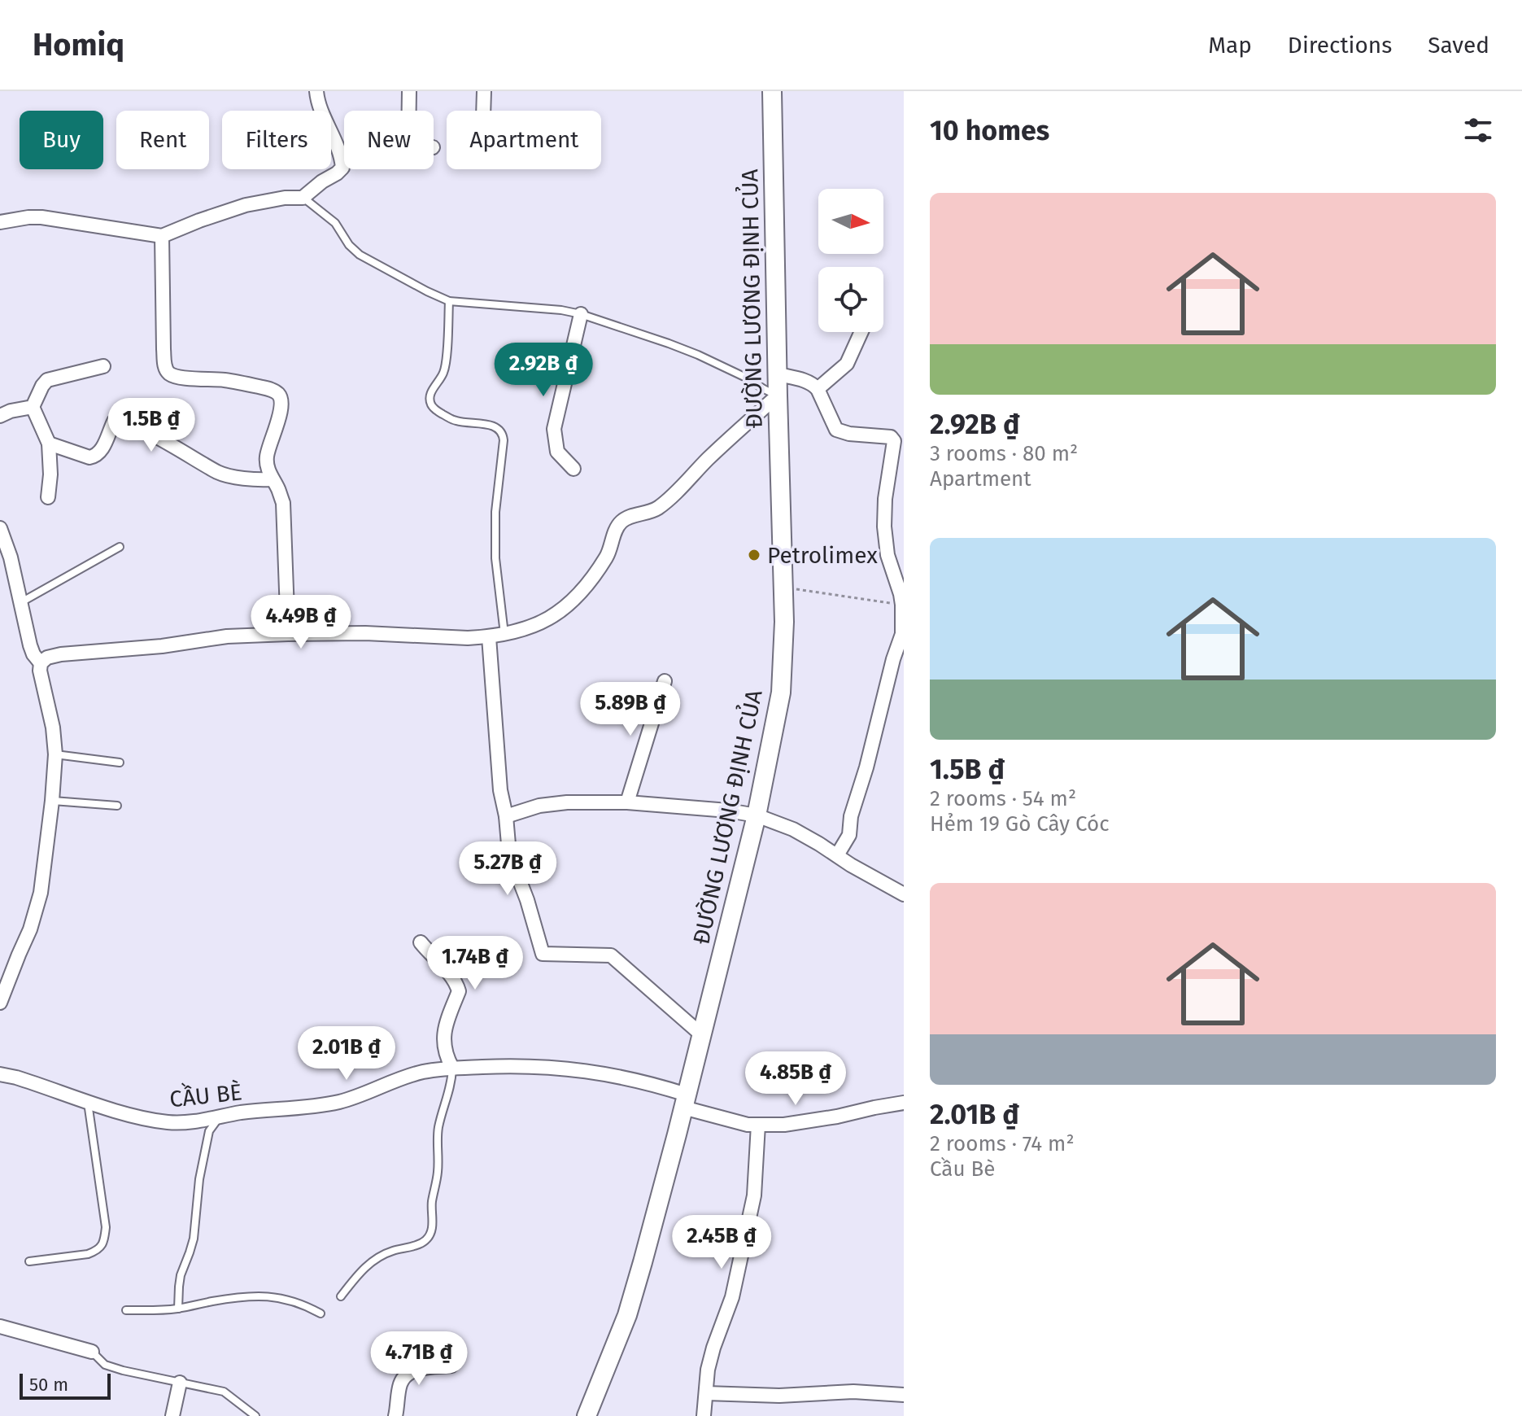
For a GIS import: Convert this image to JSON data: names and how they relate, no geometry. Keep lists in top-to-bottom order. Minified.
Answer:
{"streets":{"street":["ĐƯỜNG LƯƠNG ĐỊNH CỦA","CẦU BÈ"]},"crossings":[["ĐƯỜNG LƯƠNG ĐỊNH CỦA","CẦU BÈ"]],"places":["Petrolimex"],"scale_bar":"50 m","north":"right","page":{"header":"Homiq","nav":["Map","Directions","Saved"],"heading":"10 homes","chip":["Buy","Rent","Filters","New","Apartment"],"list":[{"name":"2.92B ₫","note":"3 rooms · 80 m² · Apartment"},{"name":"1.5B ₫","note":"2 rooms · 54 m² · Hẻm 19 Gò Cây Cóc"},{"name":"2.01B ₫","note":"2 rooms · 74 m² · Cầu Bè"}],"price":["2.92B ₫","1.5B ₫","4.49B ₫","5.89B ₫","5.27B ₫","1.74B ₫","2.01B ₫","4.85B ₫","2.45B ₫","4.71B ₫"],"scale":"50 m"}}
